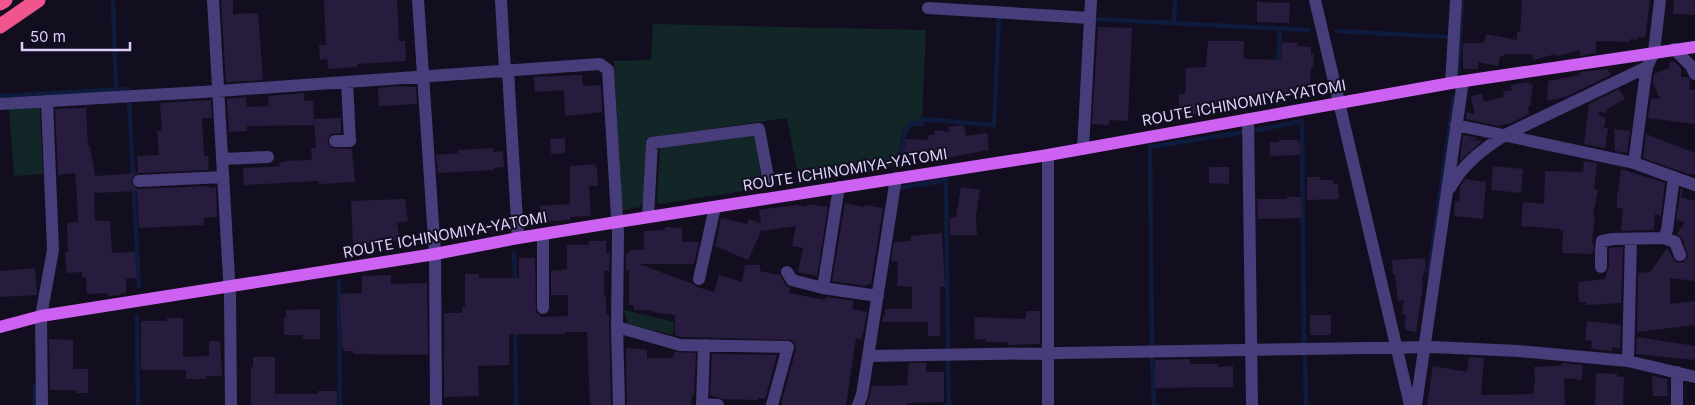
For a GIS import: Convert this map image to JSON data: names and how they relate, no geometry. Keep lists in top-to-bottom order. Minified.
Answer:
{"streets":{"main road":["ROUTE ICHINOMIYA-YATOMI"]},"scale_bar":"50 m"}
